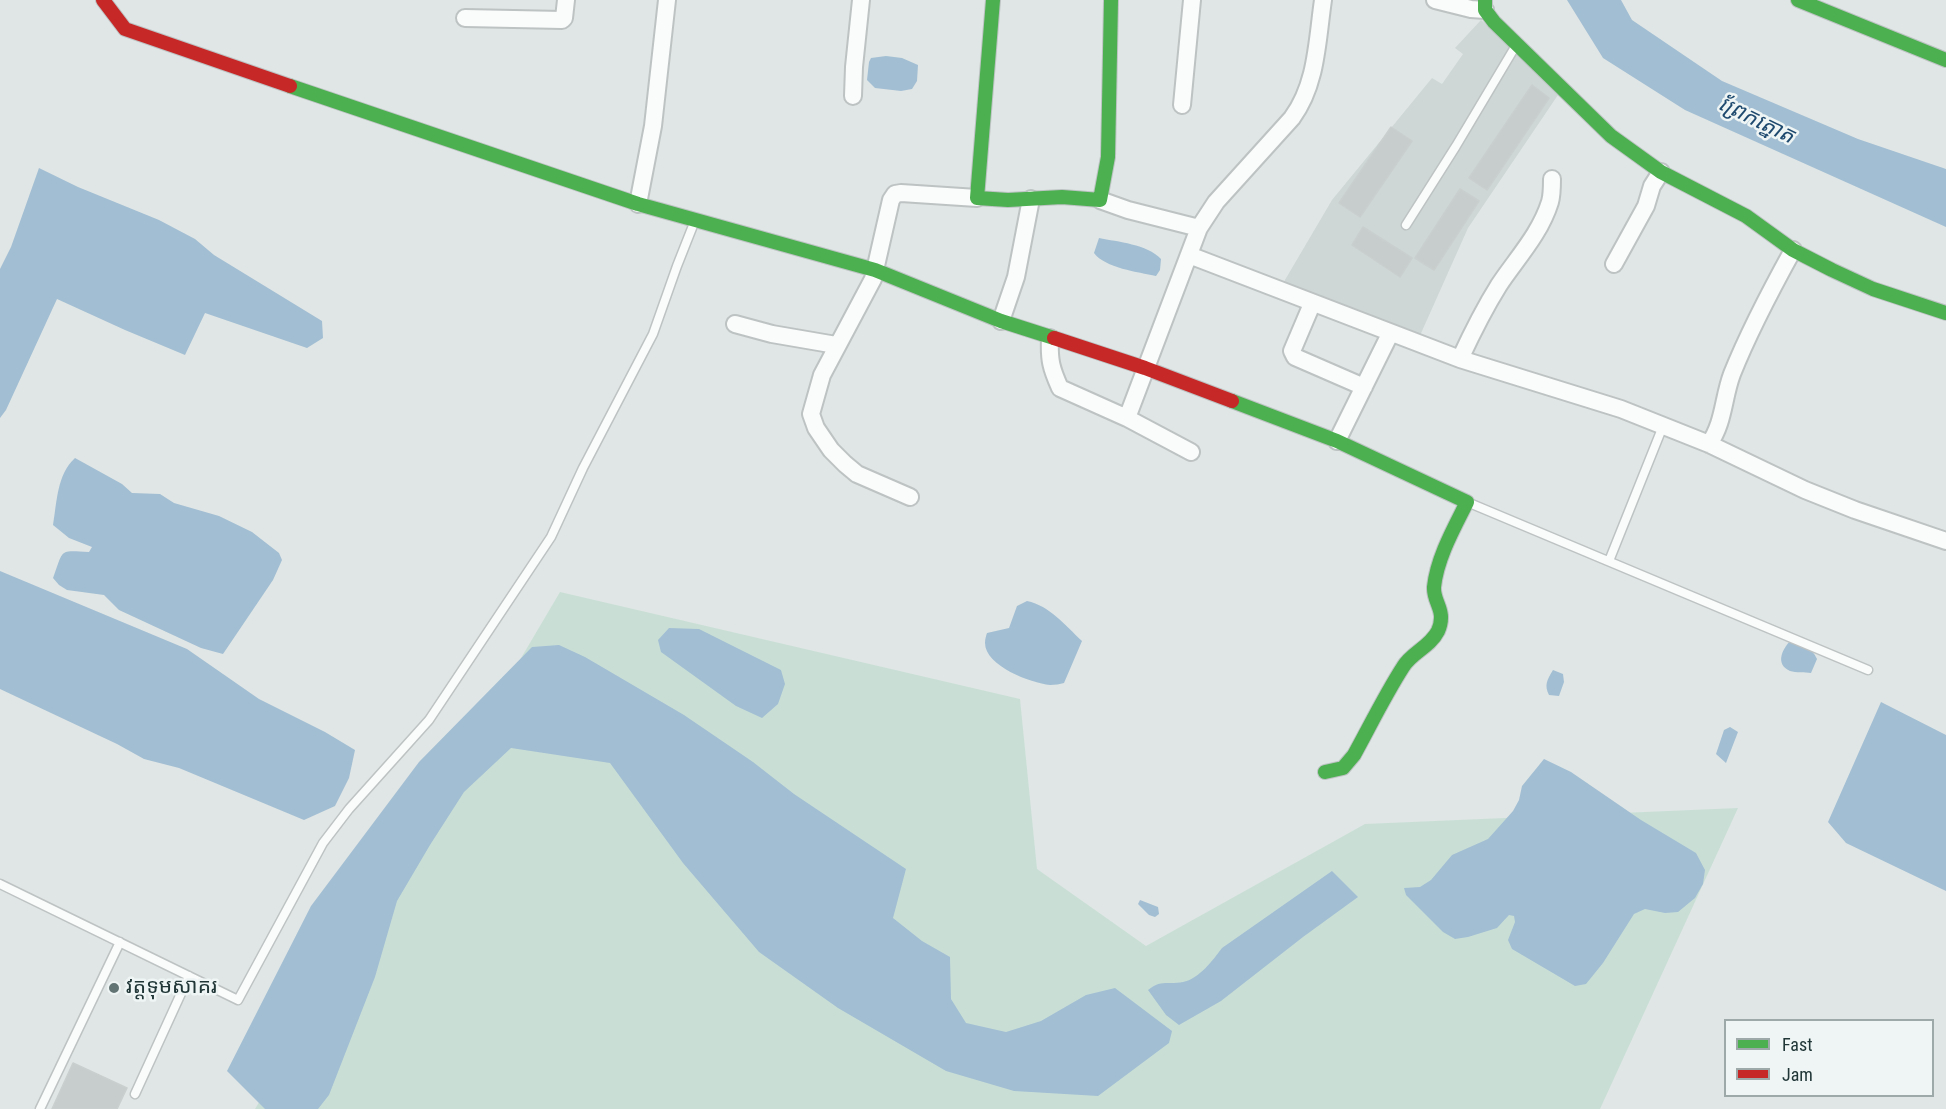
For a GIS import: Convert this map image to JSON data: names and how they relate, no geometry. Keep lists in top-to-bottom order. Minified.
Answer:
{"water":["ព្រែកត្នោត"],"places":["វត្តទុមសាគរ"],"legend":["Fast","Jam"]}
